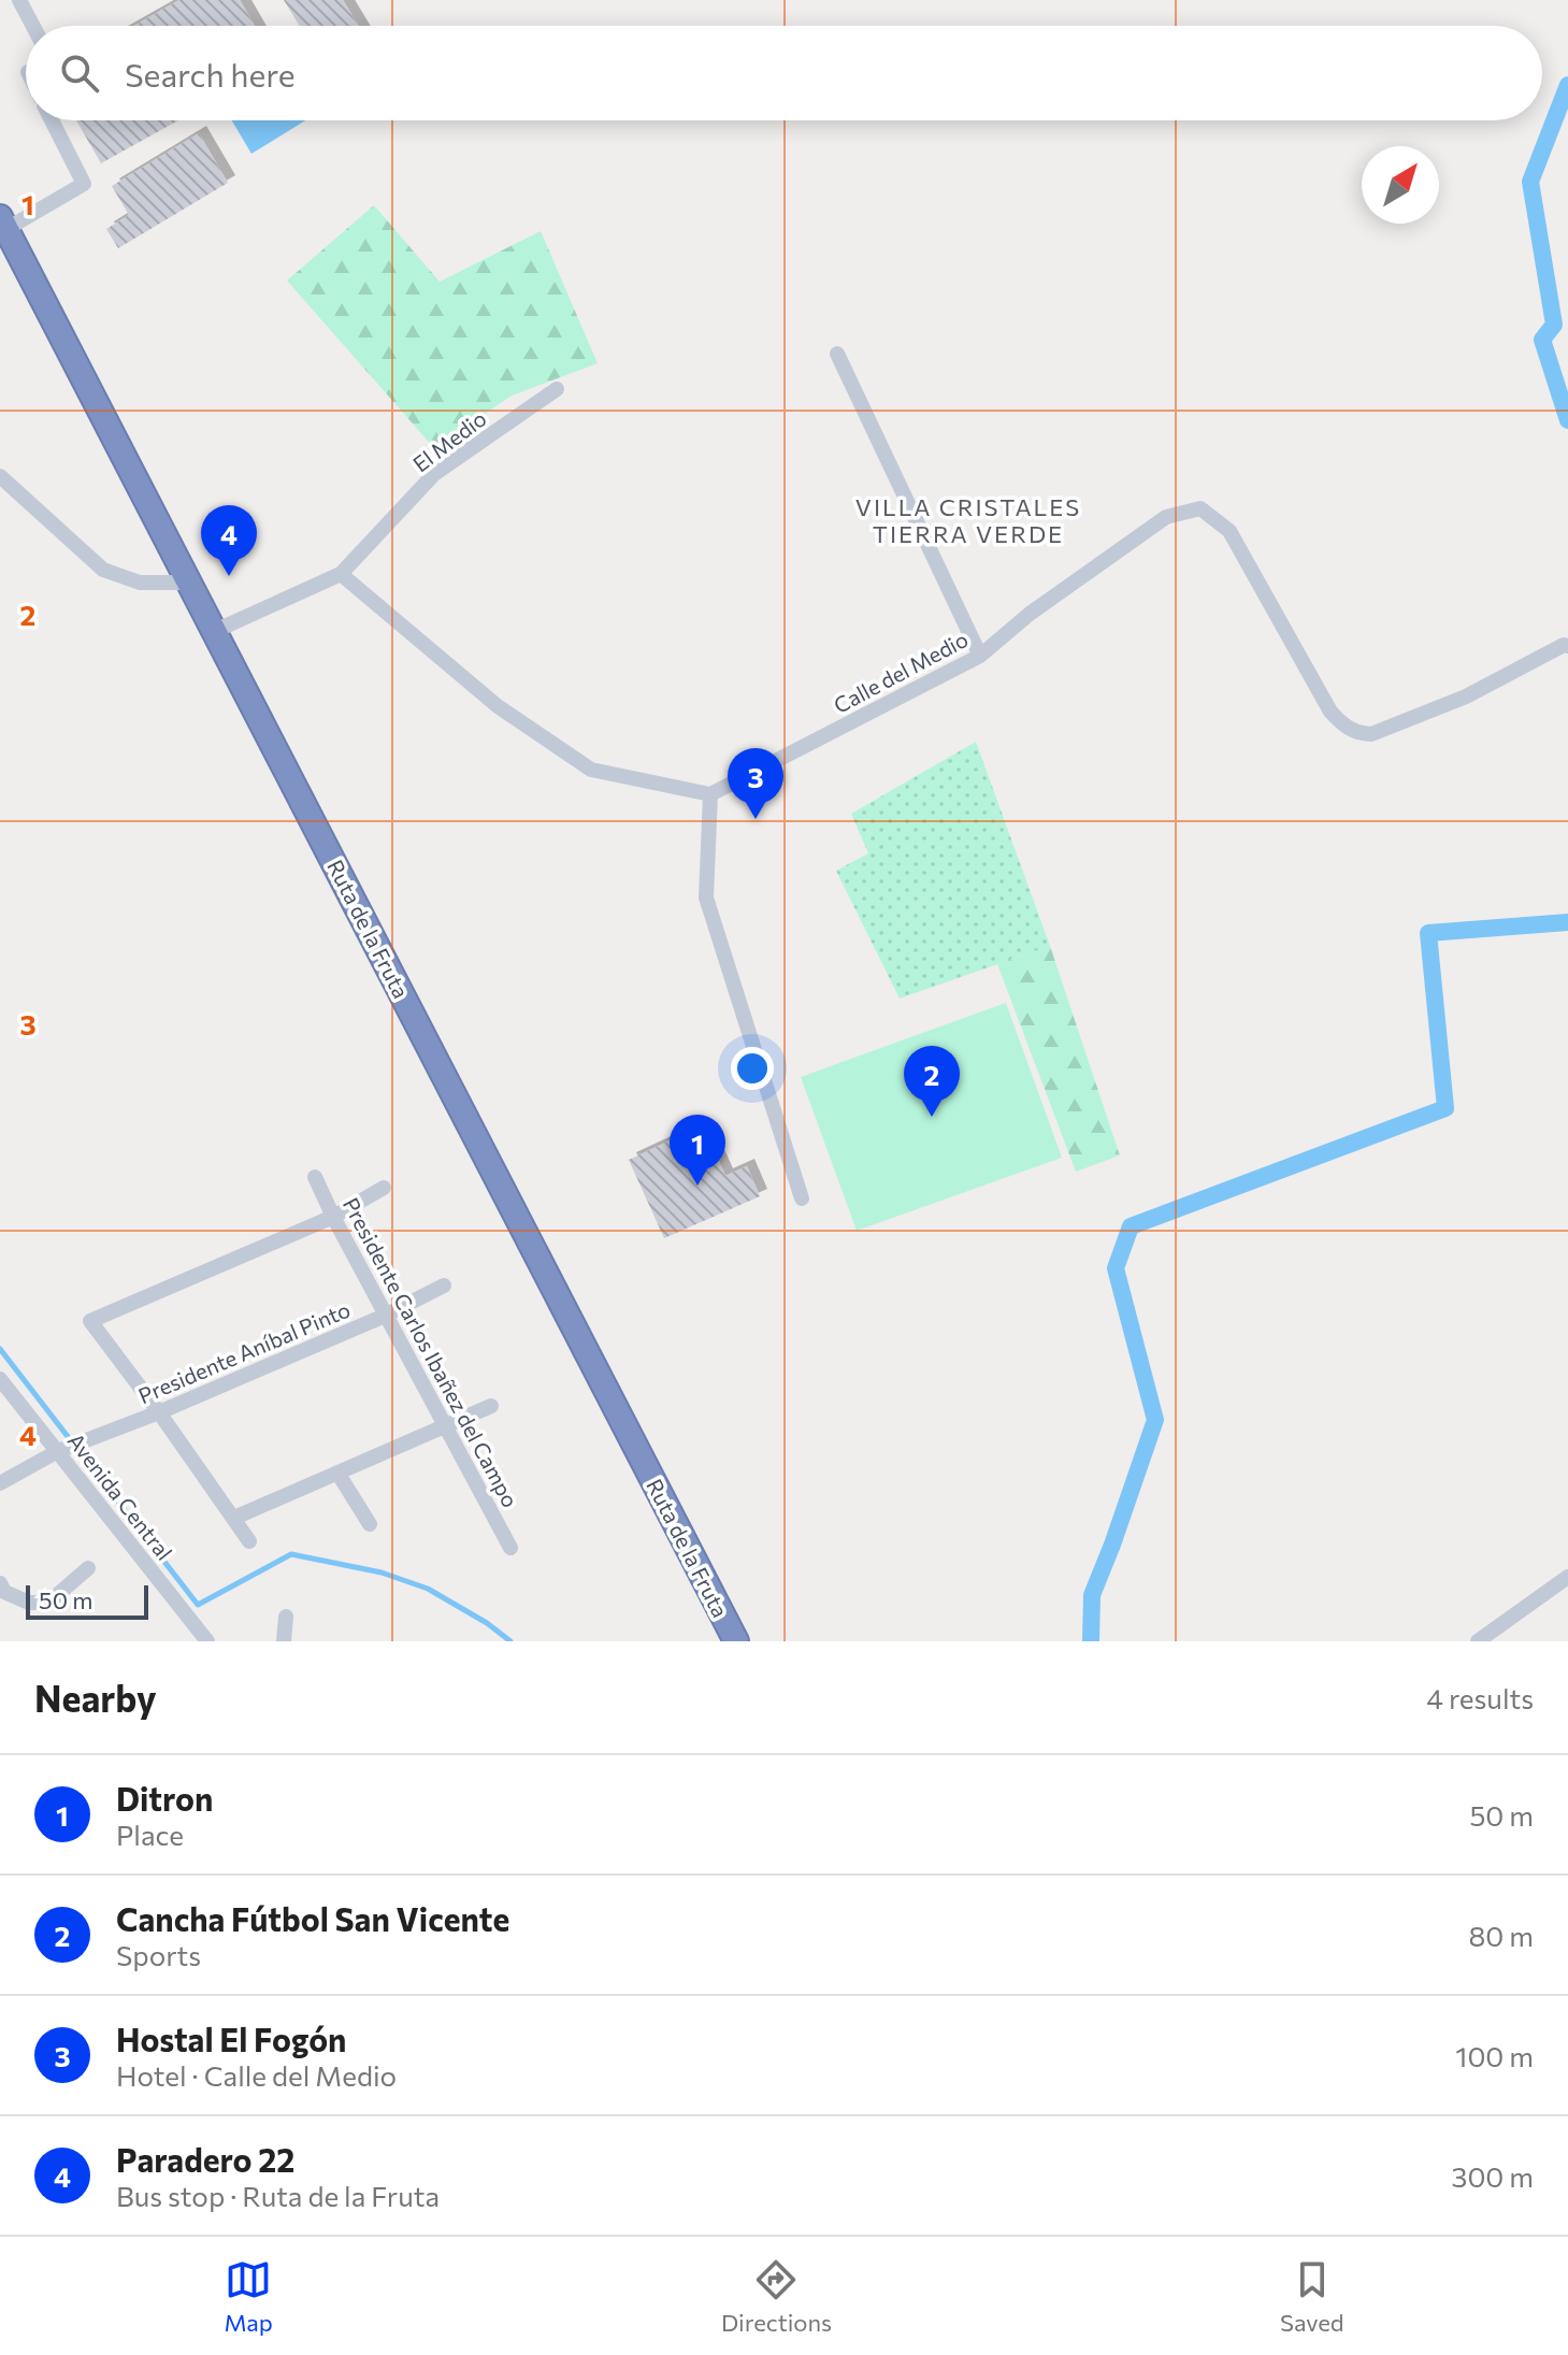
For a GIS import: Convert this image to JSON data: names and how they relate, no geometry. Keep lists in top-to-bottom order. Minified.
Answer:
{"streets":{"highway":["Ruta de la Fruta"],"street":["El Medio","Calle del Medio","Presidente Aníbal Pinto","Presidente Carlos Ibañez del Campo","Avenida Central"]},"crossings":[["Presidente Aníbal Pinto","Presidente Carlos Ibañez del Campo"],["Presidente Aníbal Pinto","Avenida Central"]],"districts":["VILLA CRISTALES TIERRA VERDE"],"scale_bar":"50 m","north":"top right","page":{"search":"Search here","pins":["4","3","2","1"],"scale":"50 m","heading":["Nearby","4 results"],"list":[{"mark":"1","name":"Ditron","note":"Place","value":"50 m"},{"mark":"2","name":"Cancha Fútbol San Vicente","note":"Sports","value":"80 m"},{"mark":"3","name":"Hostal El Fogón","note":"Hotel · Calle del Medio","value":"100 m"},{"mark":"4","name":"Paradero 22","note":"Bus stop · Ruta de la Fruta","value":"300 m"}],"nav":["Map","Directions","Saved"]},"grid":{"rows":["1","2","3","4"]}}
